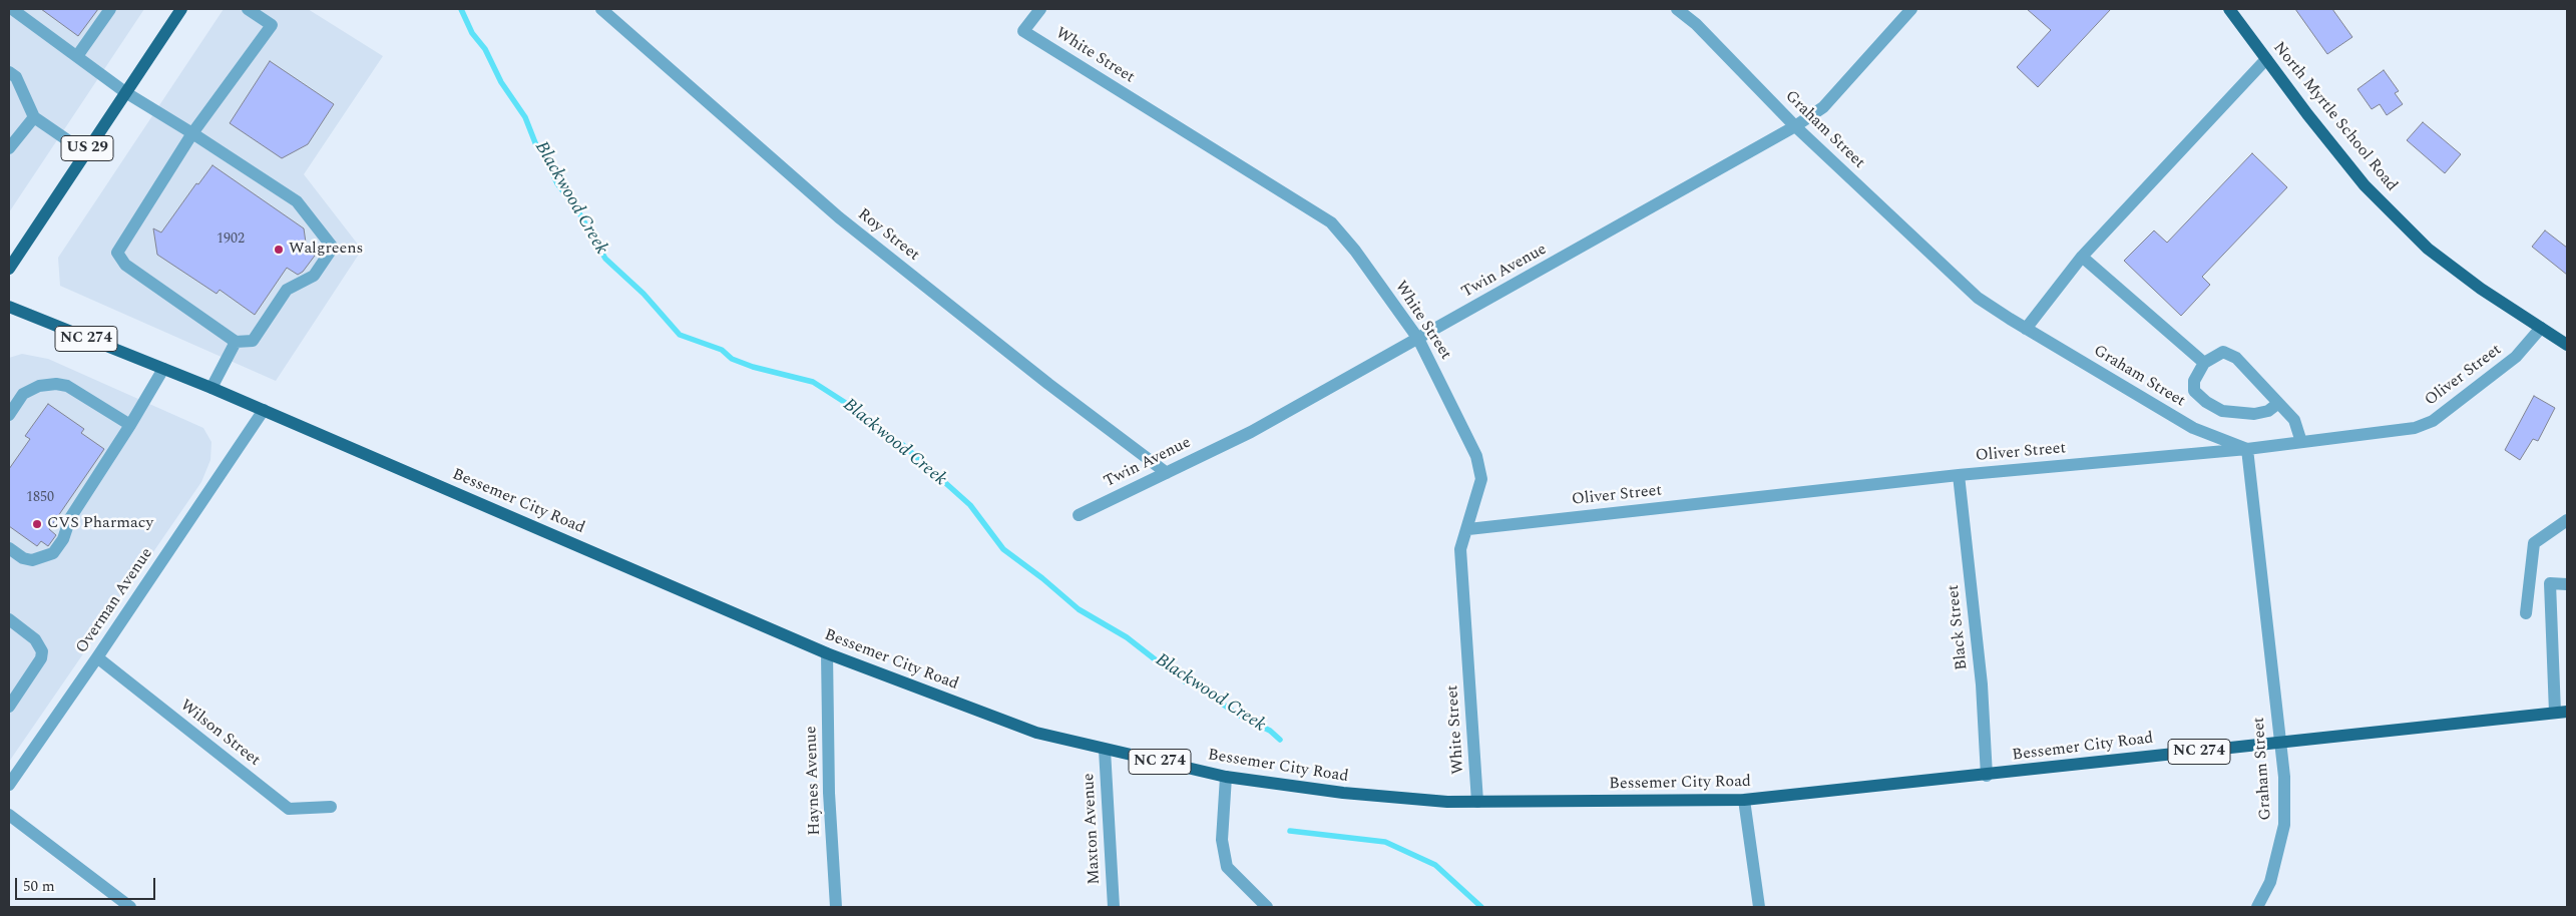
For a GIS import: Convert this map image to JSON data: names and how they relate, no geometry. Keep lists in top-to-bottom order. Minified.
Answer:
{"streets":{"main road":["North Myrtle School Road","US 29","NC 274","Bessemer City Road"],"street":["White Street","Graham Street","Roy Street","Twin Avenue","Oliver Street","Overman Avenue","Black Street","Wilson Street","Haynes Avenue","Maxton Avenue"]},"crossings":[["White Street","Twin Avenue"],["White Street","Oliver Street"],["White Street","Bessemer City Road"],["North Myrtle School Road","Oliver Street"],["Graham Street","Twin Avenue"],["Graham Street","Oliver Street"],["Graham Street","Bessemer City Road"],["Roy Street","Twin Avenue"],["Oliver Street","Black Street"],["Bessemer City Road","Overman Avenue"],["Bessemer City Road","Black Street"],["Bessemer City Road","Haynes Avenue"],["Bessemer City Road","Maxton Avenue"],["Overman Avenue","Wilson Street"]],"water":["Blackwood Creek"],"places":["Walgreens","CVS Pharmacy"],"house_numbers":["1902","1850"],"scale_bar":"50 m"}
